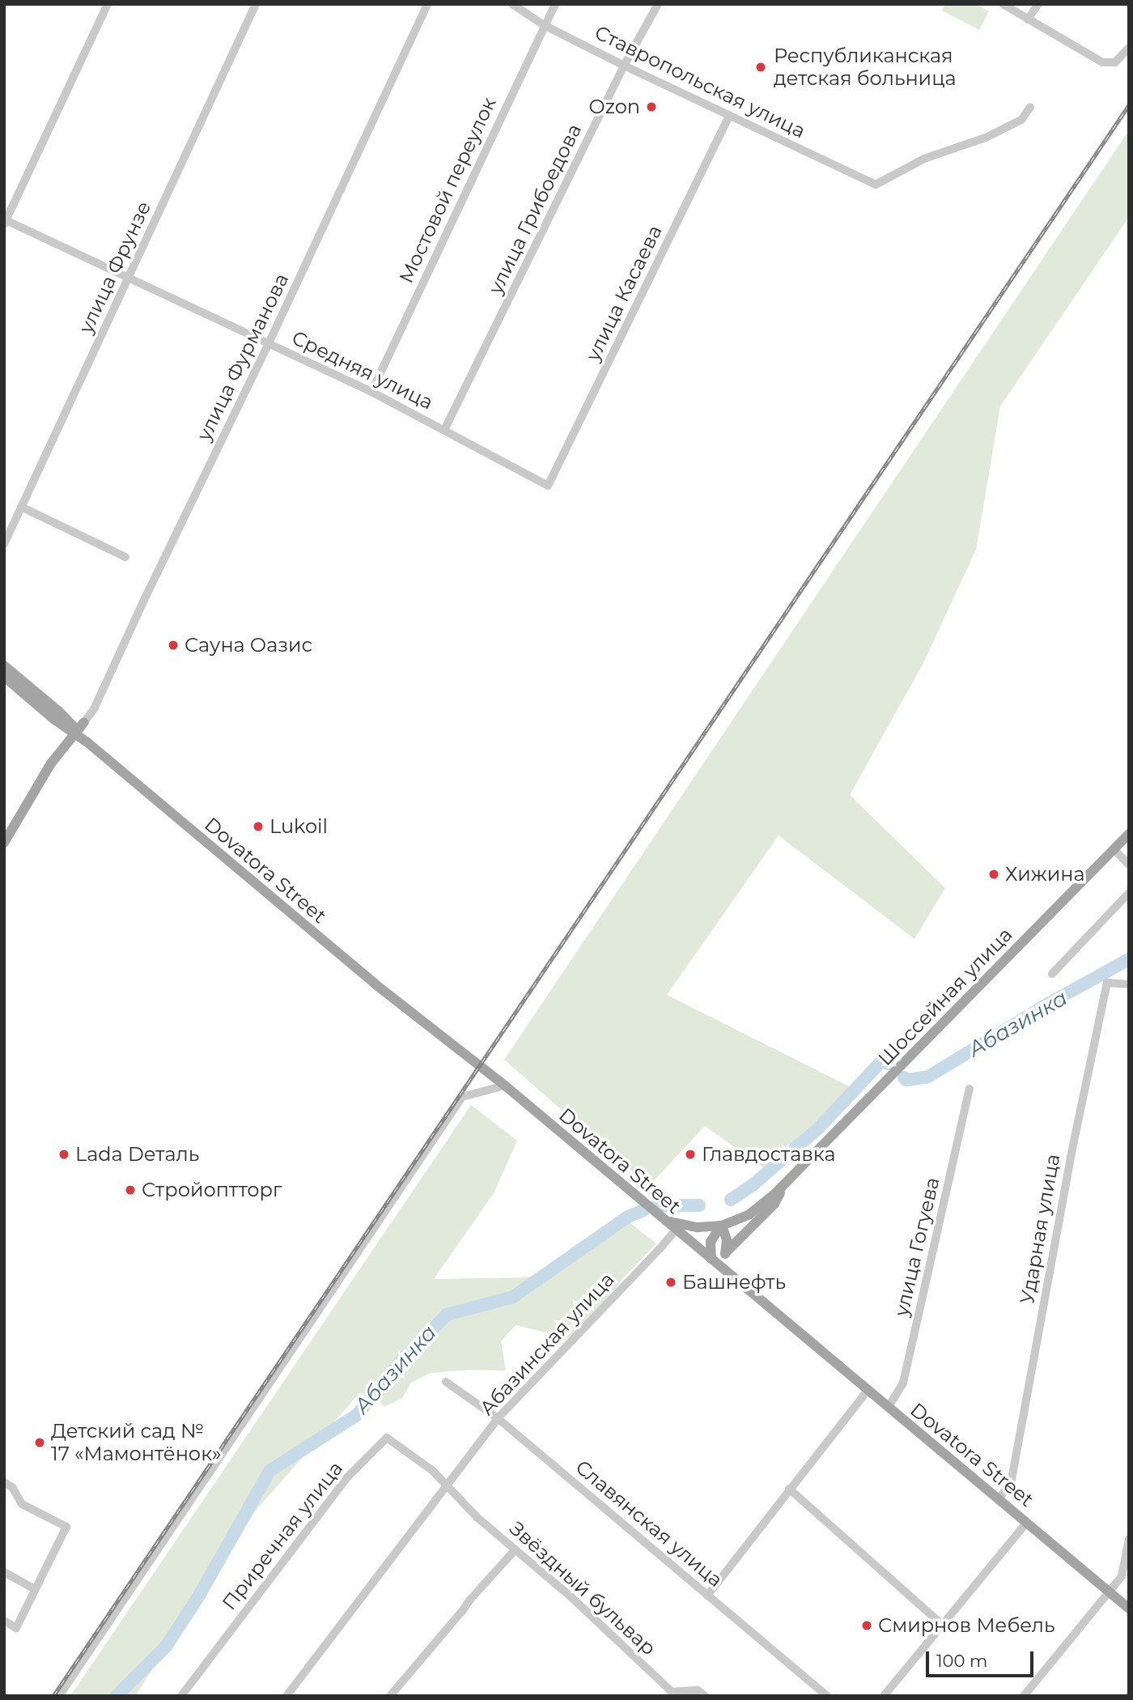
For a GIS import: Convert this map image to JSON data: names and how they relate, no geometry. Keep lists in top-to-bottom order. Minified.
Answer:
{"streets":{"main road":["Dovatora Street","Шоссейная улица"],"street":["Ставропольская улица","Мостовой переулок","улица Грибоедова","улица Фрунзе","улица Касаева","улица Фурманова","Средняя улица","Ударная улица","улица Гогуева","Абазинская улица","Славянская улица","Приречная улица","Звёздный бульвар"]},"crossings":[["Ставропольская улица","Мостовой переулок"],["Ставропольская улица","улица Грибоедова"],["Ставропольская улица","улица Касаева"],["Мостовой переулок","Средняя улица"],["улица Грибоедова","Средняя улица"],["улица Фрунзе","Средняя улица"],["улица Касаева","Средняя улица"],["улица Фурманова","Средняя улица"],["Dovatora Street","Ударная улица"],["Dovatora Street","улица Гогуева"],["Dovatora Street","Абазинская улица"],["Абазинская улица","Славянская улица"],["Абазинская улица","Приречная улица"],["Абазинская улица","Звёздный бульвар"],["Приречная улица","Звёздный бульвар"]],"water":["Абазинка"],"places":["Республиканская детская больница","Ozon","Сауна Оазис","Lukoil","Хижина","Lada Dеталь","Главдоставка","Стройоптторг","Башнефть","Детский сад № 17 «Мамонтёнок»","Смирнов Мебель"],"scale_bar":"100 m"}
